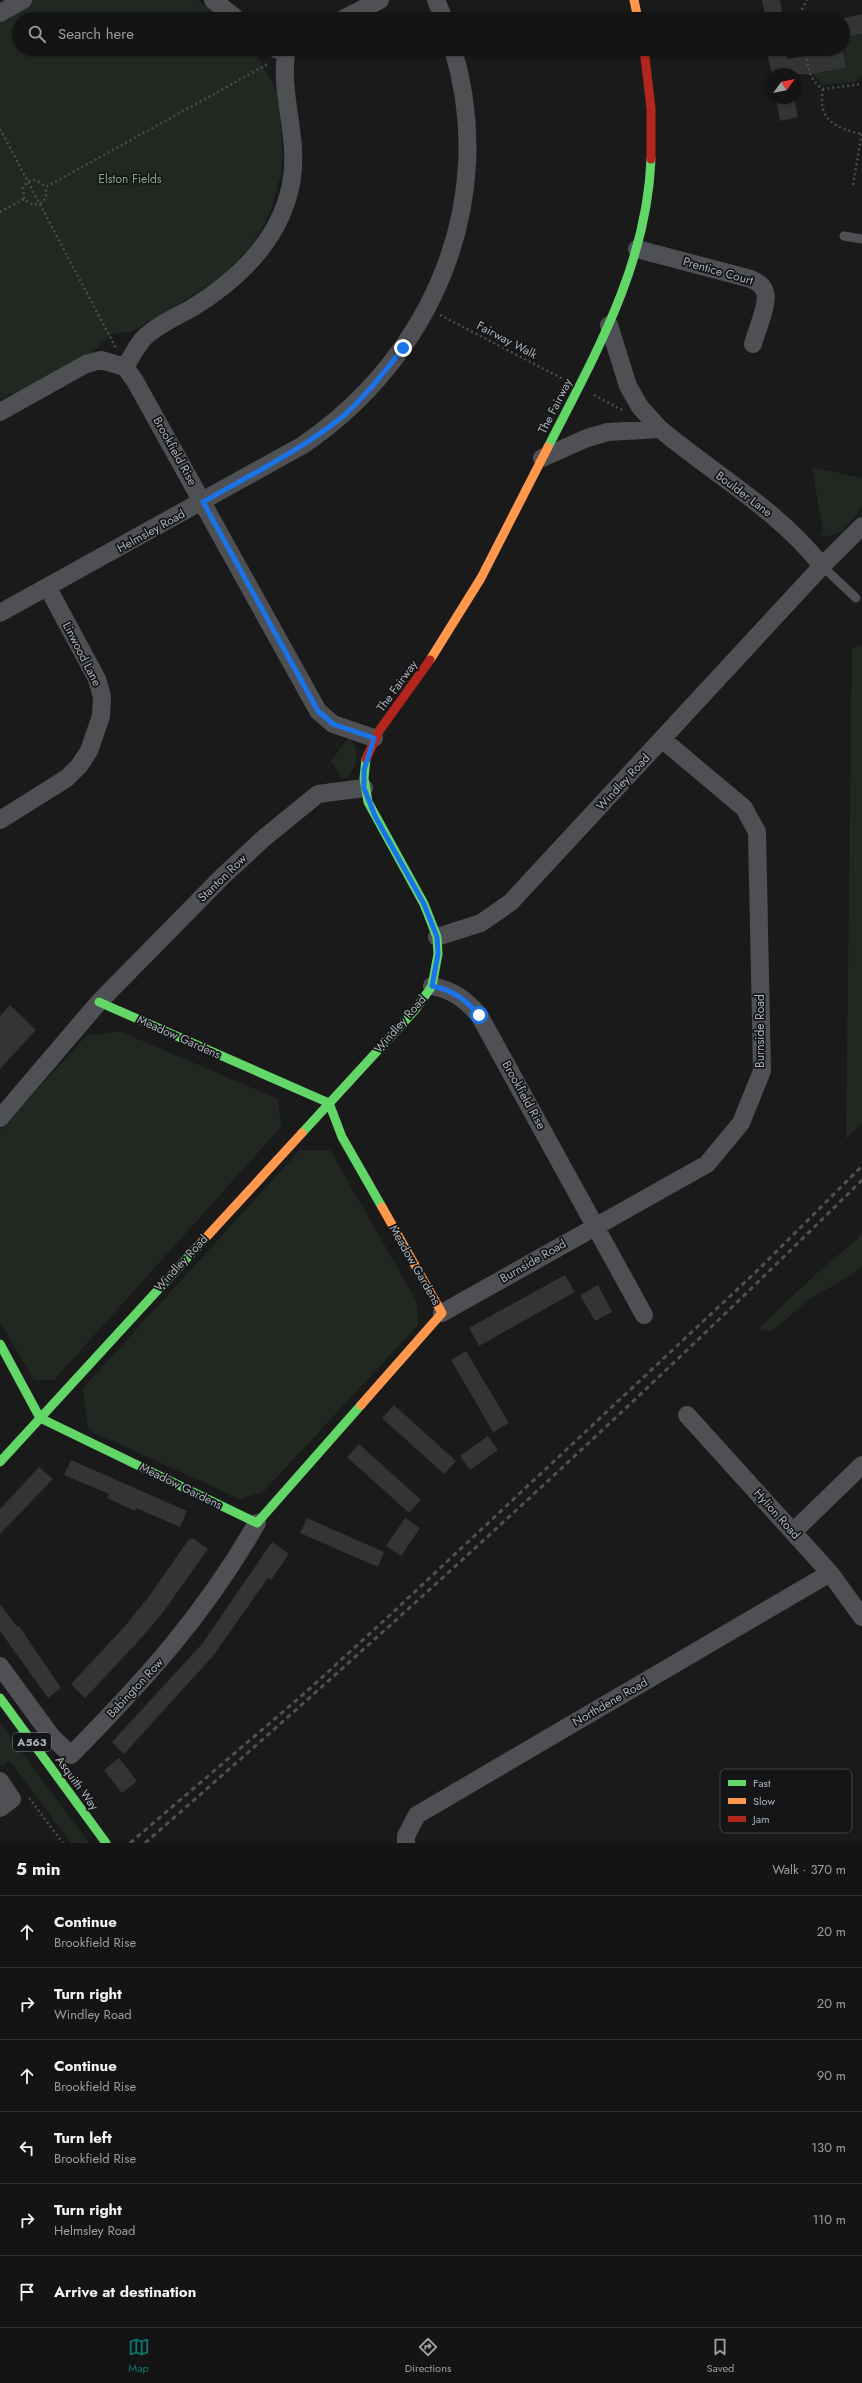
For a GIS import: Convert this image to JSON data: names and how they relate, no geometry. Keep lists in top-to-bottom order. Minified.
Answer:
{"streets":{"main road":["The Fairway","Windley Road","Meadow Gardens","A563","Asquith Way"],"street":["Prentice Court","Brookfield Rise","Boulder Lane","Helmsley Road","Linwood Lane","Stanton Row","Burnside Road","Hylion Road","Babington Row","Northdene Road"],"path":["Fairway Walk"]},"crossings":[["Prentice Court","The Fairway"],["Fairway Walk","The Fairway"],["Fairway Walk","Helmsley Road"],["The Fairway","Brookfield Rise"],["The Fairway","Boulder Lane"],["Brookfield Rise","Helmsley Road"],["Brookfield Rise","Windley Road"],["Brookfield Rise","Burnside Road"],["Boulder Lane","Windley Road"],["Helmsley Road","Linwood Lane"],["Windley Road","Burnside Road"],["Windley Road","Meadow Gardens"],["Stanton Row","Meadow Gardens"],["Burnside Road","Meadow Gardens"],["Meadow Gardens","Babington Row"],["Hylion Road","Northdene Road"]],"parks":["Elston Fields"],"legend":["Fast","Slow","Jam"],"north":"top right","page":{"search":"Search here","heading":["5 min","Walk · 370 m"],"list":[["Continue","Brookfield Rise","20 m"],["Turn right","Windley Road","20 m"],["Continue","Brookfield Rise","90 m"],["Turn left","Brookfield Rise","130 m"],["Turn right","Helmsley Road","110 m"],"Arrive at destination"],"nav":["Map","Directions","Saved"]}}
